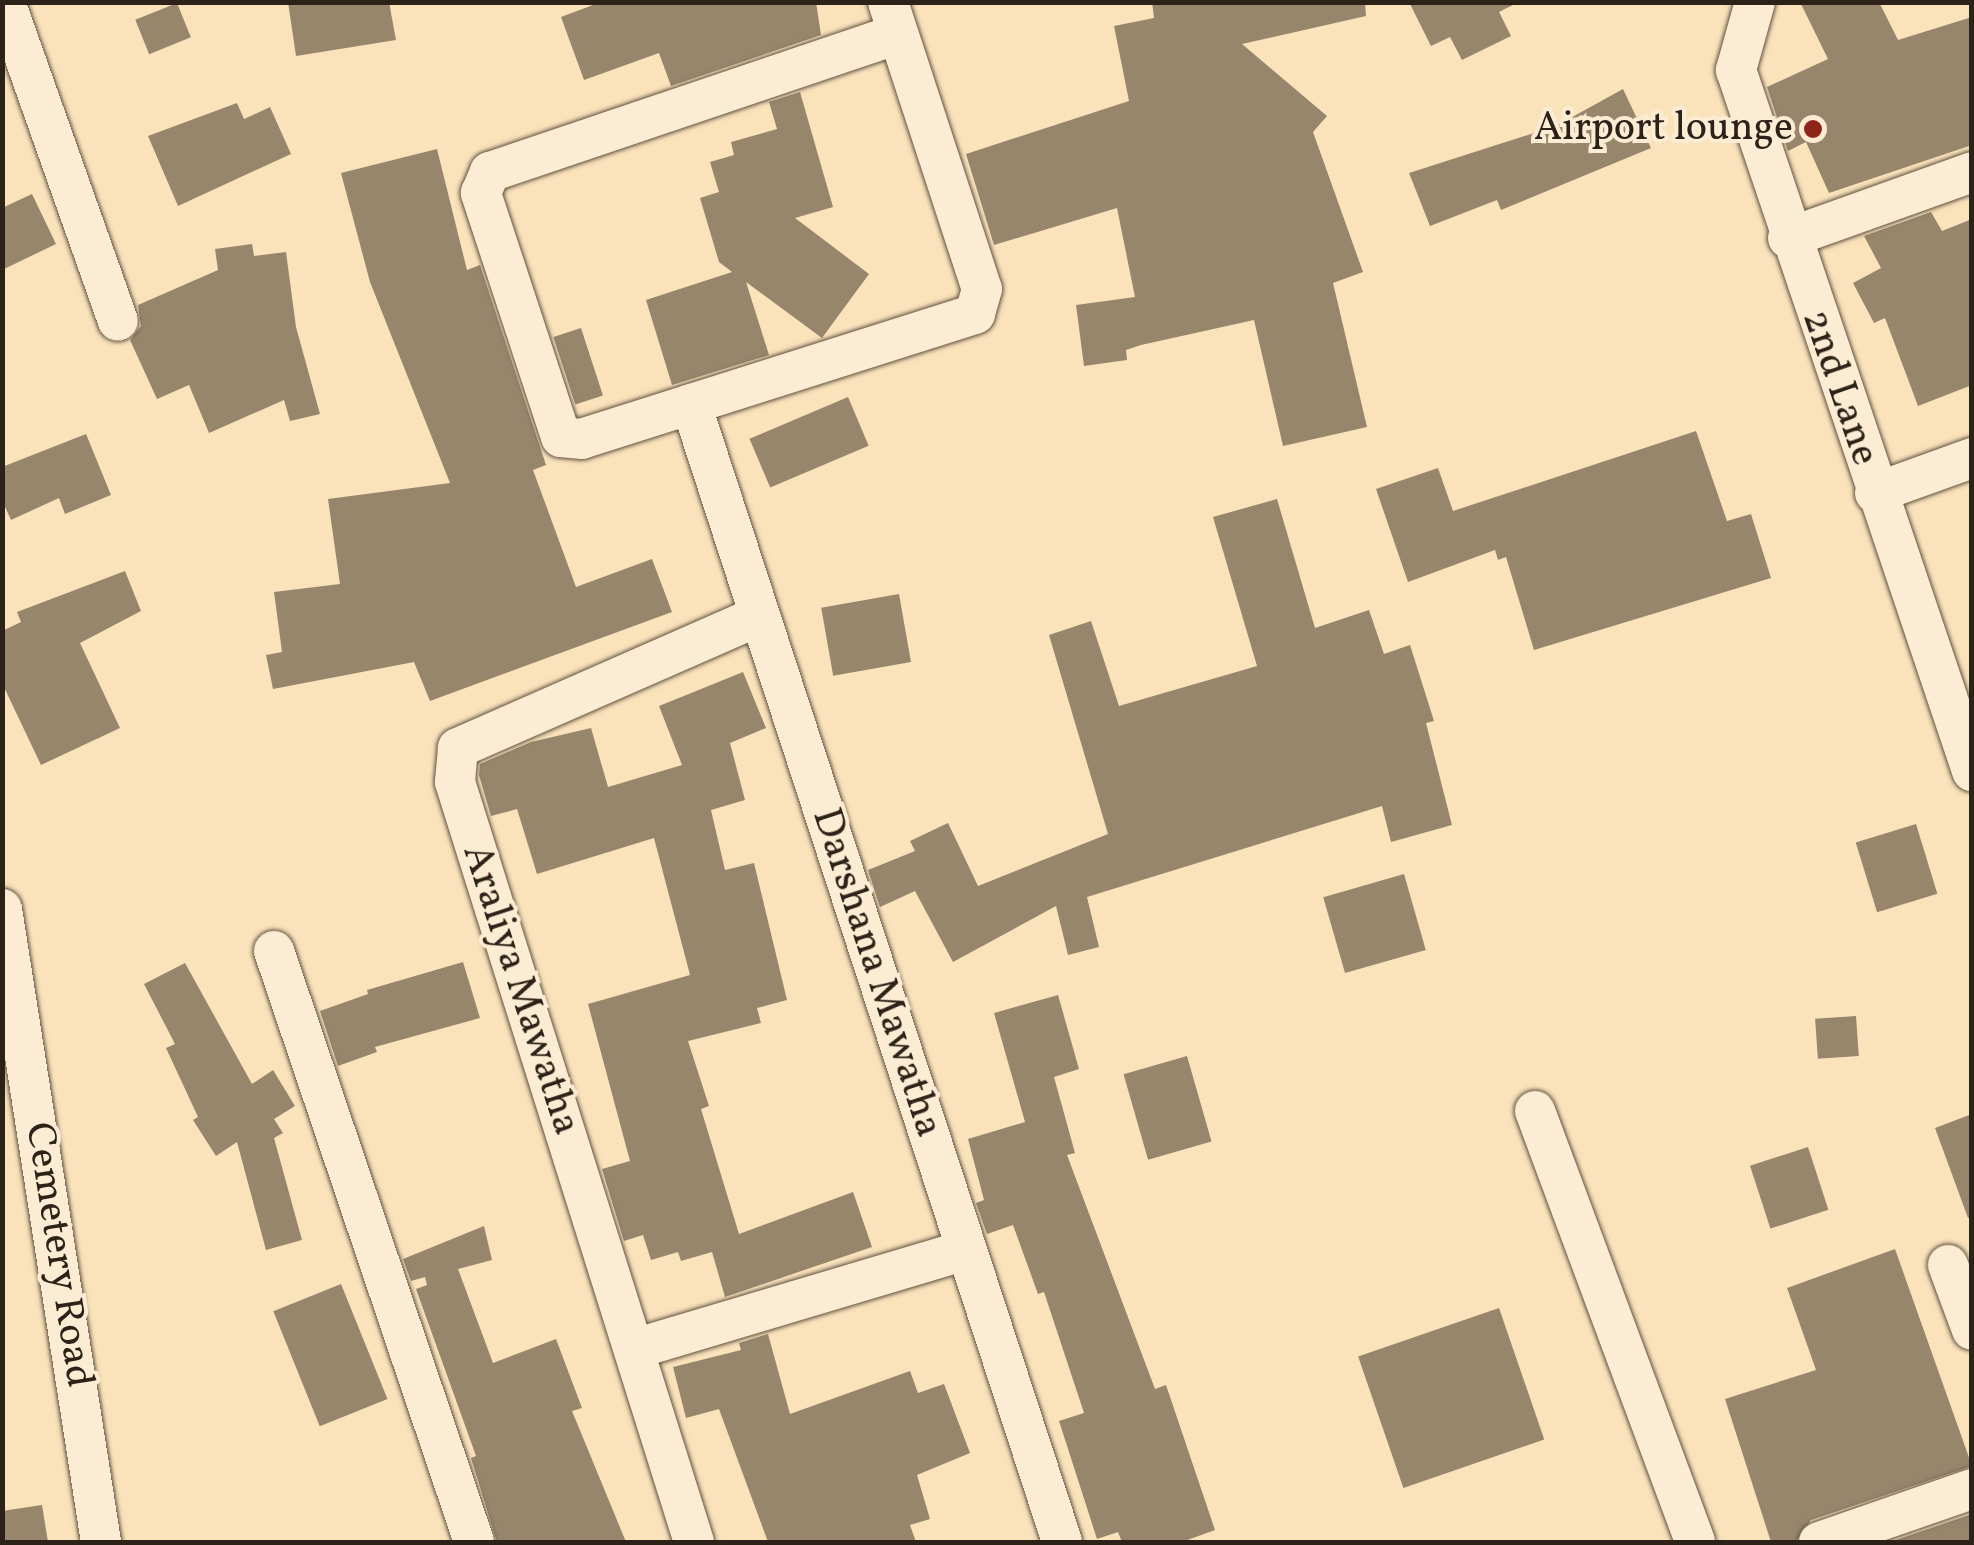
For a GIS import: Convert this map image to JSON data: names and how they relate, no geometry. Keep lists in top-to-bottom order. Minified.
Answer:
{"streets":{"street":["2nd Lane","Darshana Mawatha","Araliya Mawatha","Cemetery Road"]},"crossings":[["Darshana Mawatha","Araliya Mawatha"]],"places":["Airport lounge"]}
